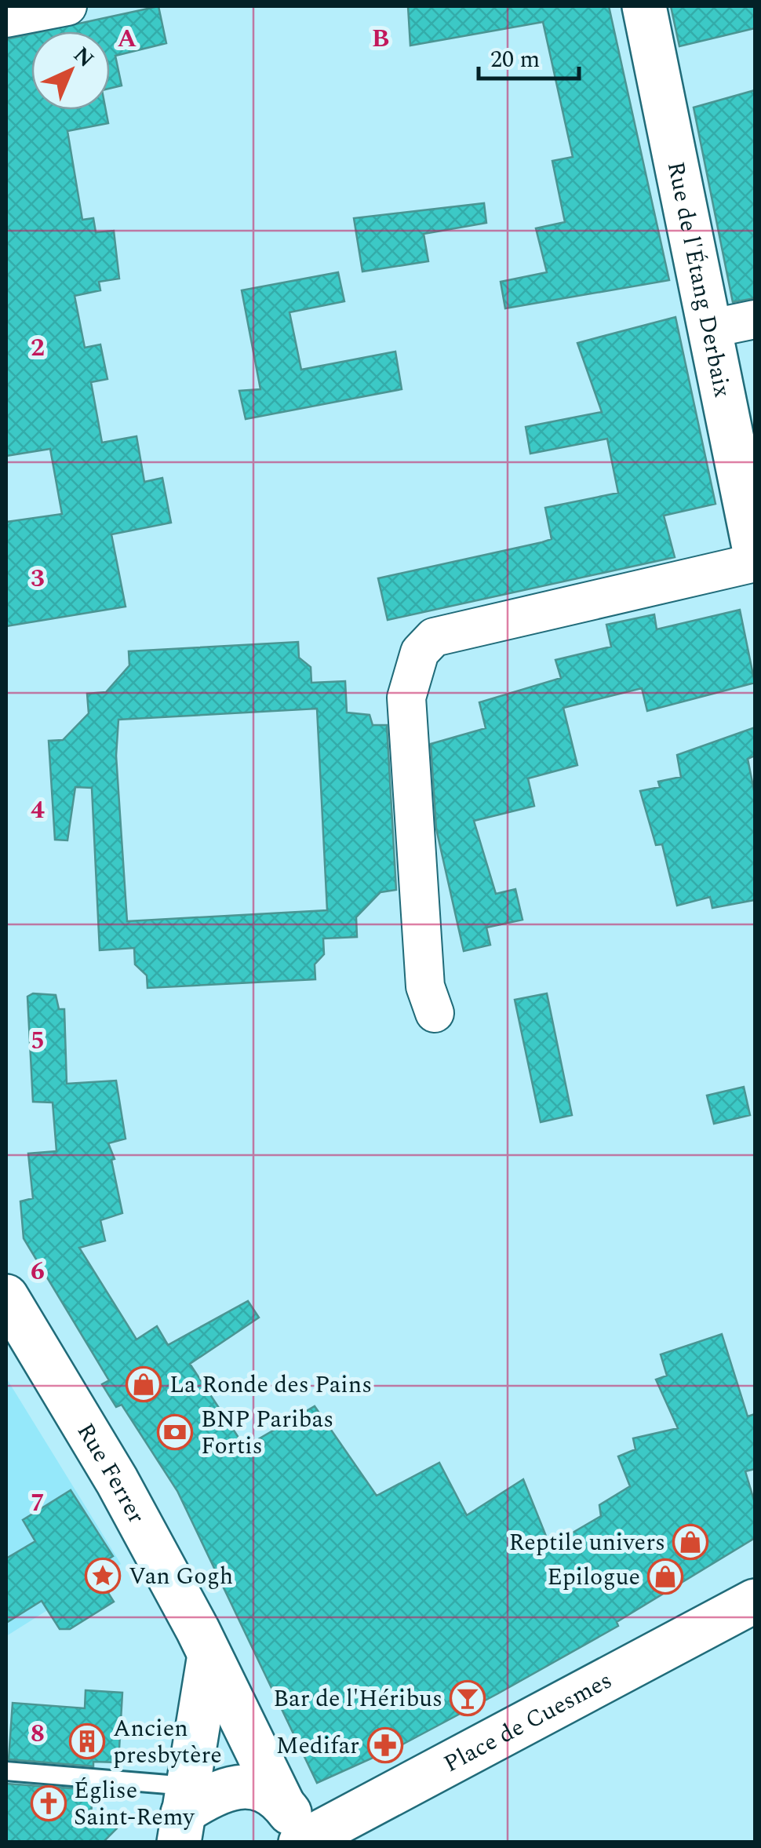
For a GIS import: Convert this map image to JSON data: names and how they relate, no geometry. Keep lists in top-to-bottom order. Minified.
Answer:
{"streets":{"street":["Rue de l'Étang Derbaix","Rue Ferrer","Place de Cuesmes"]},"crossings":[["Rue Ferrer","Place de Cuesmes"]],"places":{"shop":["La Ronde des Pains","Reptile univers","Epilogue"],"bank":["BNP Paribas Fortis"],"place":["Van Gogh"],"bar":["Bar de l'Héribus"],"building":["Ancien presbytère"],"pharmacy":["Medifar"],"church":["Église Saint-Remy"]},"scale_bar":"20 m","north":"top right","grid":{"columns":["A","B"],"rows":["2","3","4","5","6","7","8"]}}
